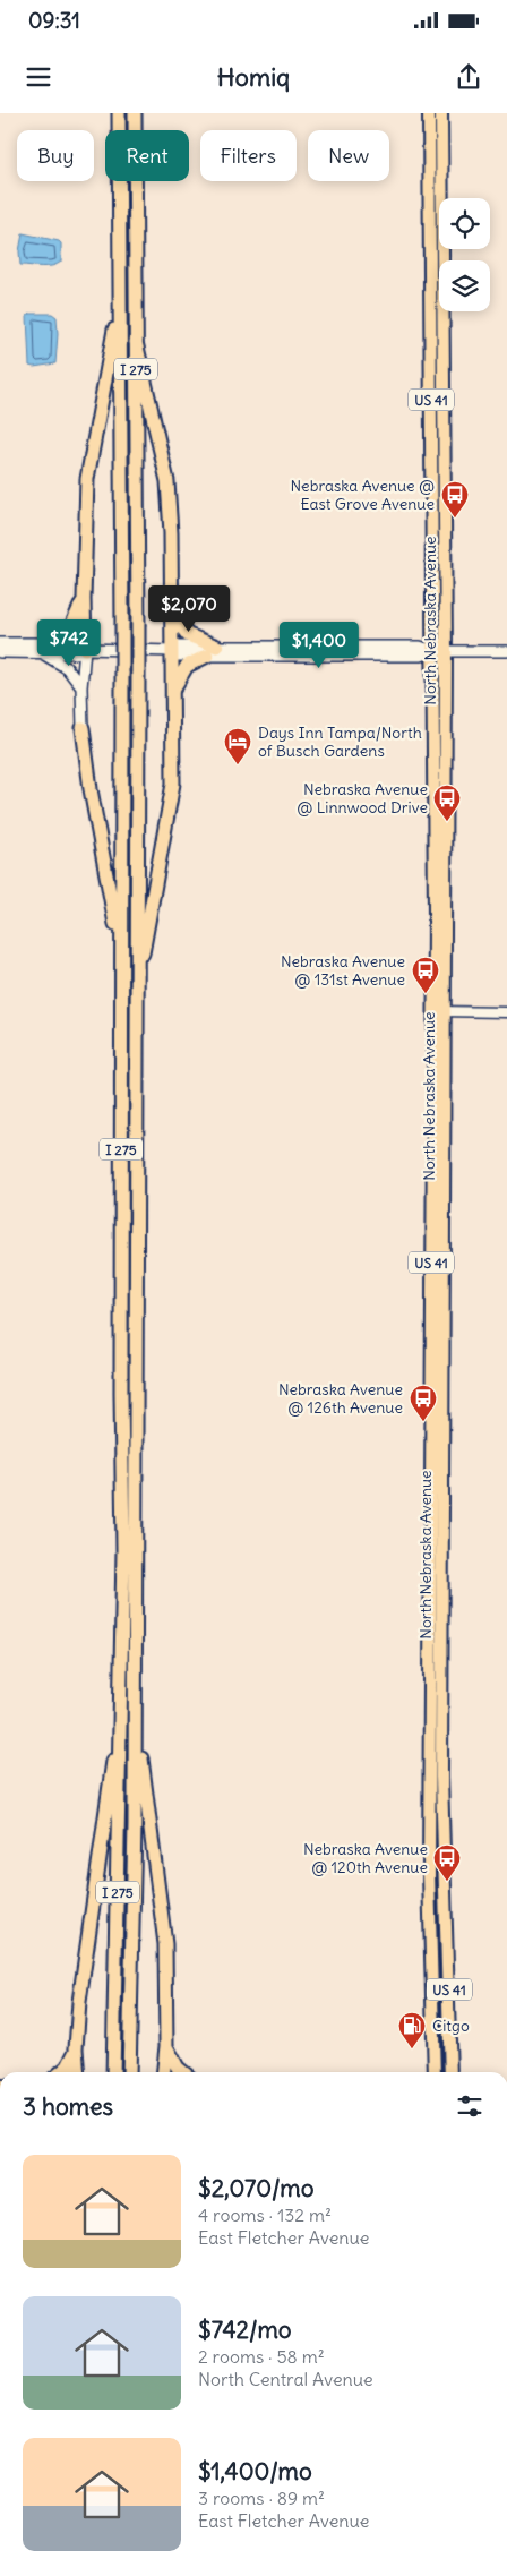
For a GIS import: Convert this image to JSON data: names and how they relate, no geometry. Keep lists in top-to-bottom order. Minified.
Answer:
{"streets":{"highway":["I 275"],"main road":["US 41","North Nebraska Avenue"]},"places":{"bus stop":["Nebraska Avenue @ East Grove Avenue","Nebraska Avenue @ Linnwood Drive","Nebraska Avenue @ 131st Avenue","Nebraska Avenue @ 126th Avenue","Nebraska Avenue @ 120th Avenue"],"hotel":["Days Inn Tampa/North of Busch Gardens"],"fuel station":["Citgo"]},"page":{"status":"09:31","header":"Homiq","chip":["Buy","Rent","Filters","New"],"price":["$2,070","$742","$1,400"],"heading":"3 homes","list":[{"name":"$2,070/mo","note":"4 rooms · 132 m² · East Fletcher Avenue"},{"name":"$742/mo","note":"2 rooms · 58 m² · North Central Avenue"},{"name":"$1,400/mo","note":"3 rooms · 89 m² · East Fletcher Avenue"}]}}
